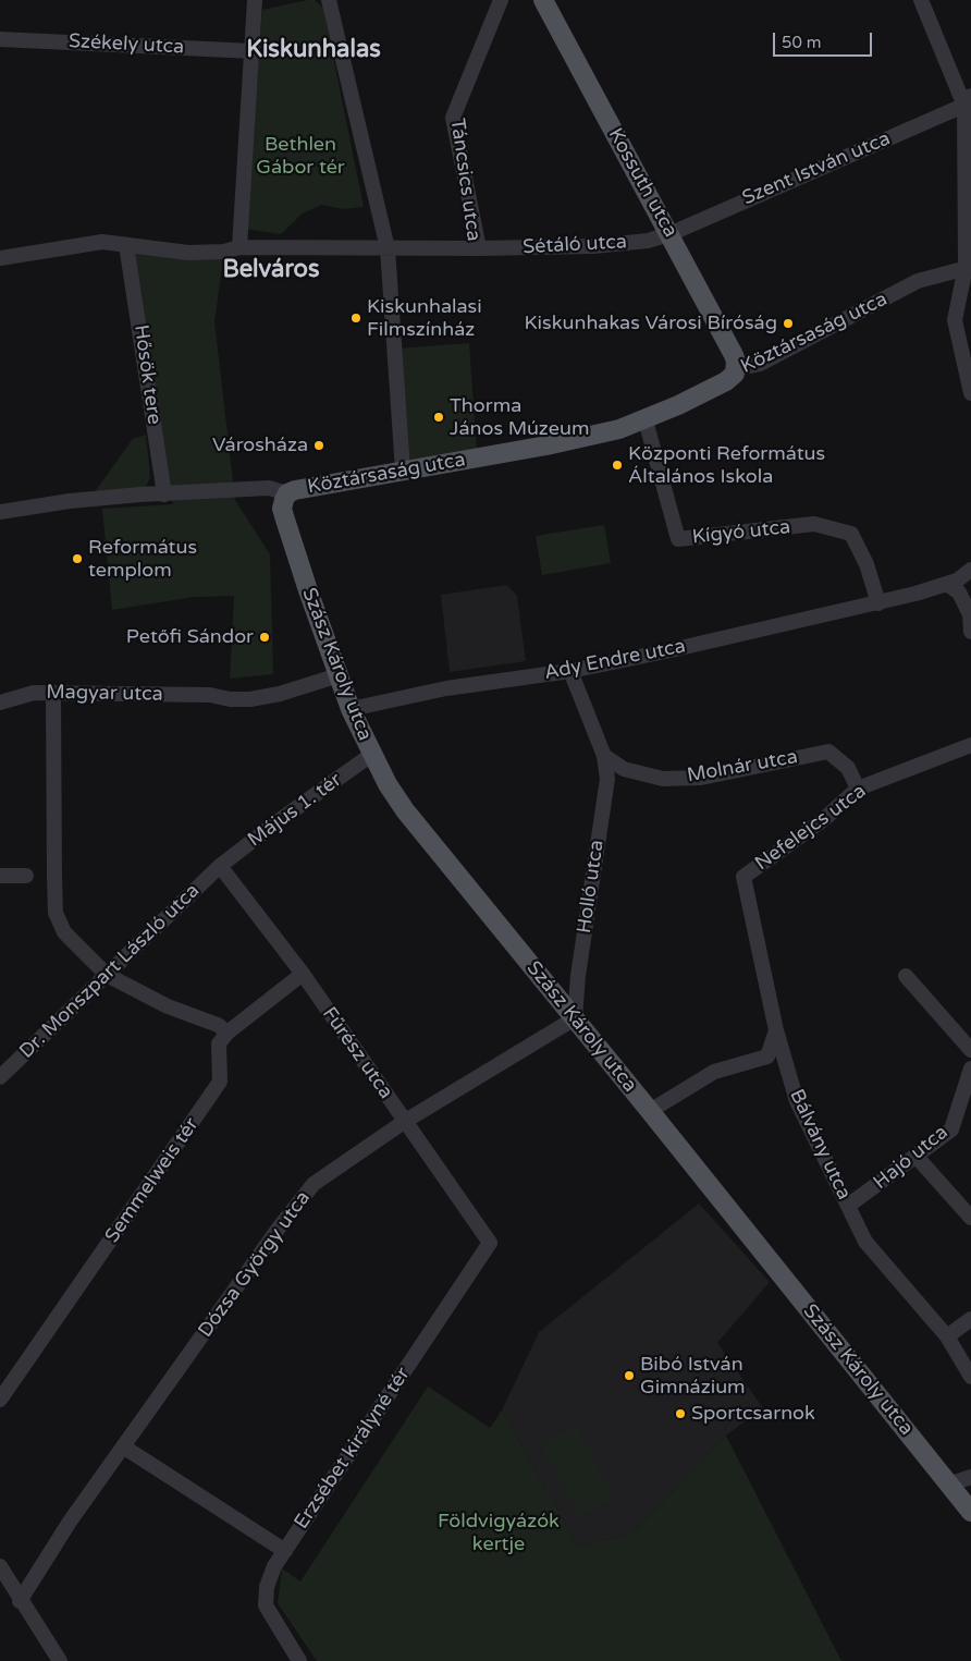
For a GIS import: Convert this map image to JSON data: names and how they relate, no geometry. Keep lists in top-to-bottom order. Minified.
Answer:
{"streets":{"main road":["Kossuth utca","Köztársaság utca","Szász Károly utca"],"street":["Székely utca","Szent István utca","Táncsics utca","Sétáló utca","Hősök tere","Kígyó utca","Ady Endre utca","Magyar utca","Molnár utca","Május 1. tér","Nefelejcs utca","Holló utca","Dr. Monszpart László utca","Fűrész utca","Bálvány utca","Hajó utca","Semmelweis tér","Dózsa György utca","Erzsébet királyné tér"]},"crossings":[["Szent István utca","Kossuth utca"],["Szent István utca","Sétáló utca"],["Táncsics utca","Sétáló utca"],["Kossuth utca","Sétáló utca"],["Kossuth utca","Köztársaság utca"],["Köztársaság utca","Kígyó utca"],["Köztársaság utca","Szász Károly utca"],["Kígyó utca","Ady Endre utca"],["Ady Endre utca","Szász Károly utca"],["Szász Károly utca","Magyar utca"],["Szász Károly utca","Május 1. tér"],["Szász Károly utca","Holló utca"],["Szász Károly utca","Dózsa György utca"],["Molnár utca","Nefelejcs utca"],["Molnár utca","Holló utca"],["Május 1. tér","Dr. Monszpart László utca"],["Május 1. tér","Fűrész utca"],["Nefelejcs utca","Bálvány utca"],["Holló utca","Dózsa György utca"],["Dr. Monszpart László utca","Fűrész utca"],["Fűrész utca","Dózsa György utca"],["Fűrész utca","Erzsébet királyné tér"],["Bálvány utca","Hajó utca"]],"districts":["Kiskunhalas","Belváros"],"parks":["Bethlen Gábor tér","Földvigyázók kertje"],"places":["Kiskunhalasi Filmszínház","Kiskunhakas Városi Bíróság","Thorma János Múzeum","Városháza","Központi Református Általános Iskola","Református templom","Petőfi Sándor","Bibó István Gimnázium","Sportcsarnok"],"scale_bar":"50 m"}
